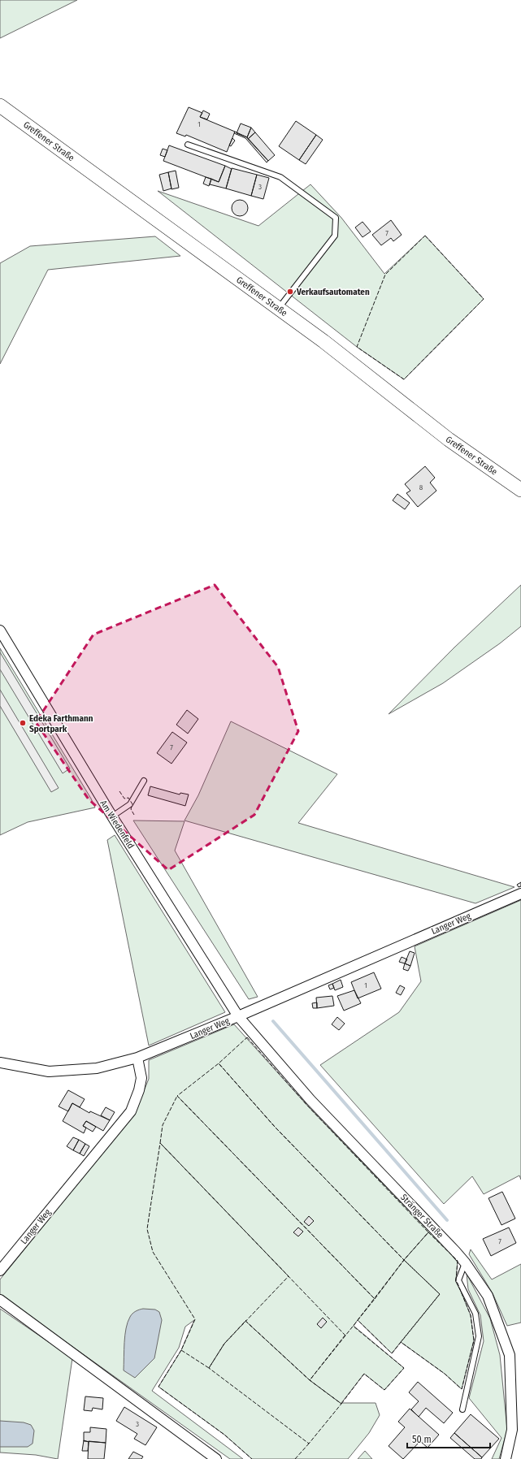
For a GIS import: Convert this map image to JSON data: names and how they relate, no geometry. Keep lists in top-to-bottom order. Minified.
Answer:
{"streets":{"main road":["Greffener Straße"],"street":["Am Wiedenfeld","Langer Weg","Stränger Straße"]},"crossings":[["Am Wiedenfeld","Langer Weg"],["Am Wiedenfeld","Stränger Straße"],["Langer Weg","Stränger Straße"]],"places":["Verkaufsautomaten","Edeka Farthmann Sportpark"],"house_numbers":["1","3","7","8","7","1","7","3"],"scale_bar":"50 m"}
